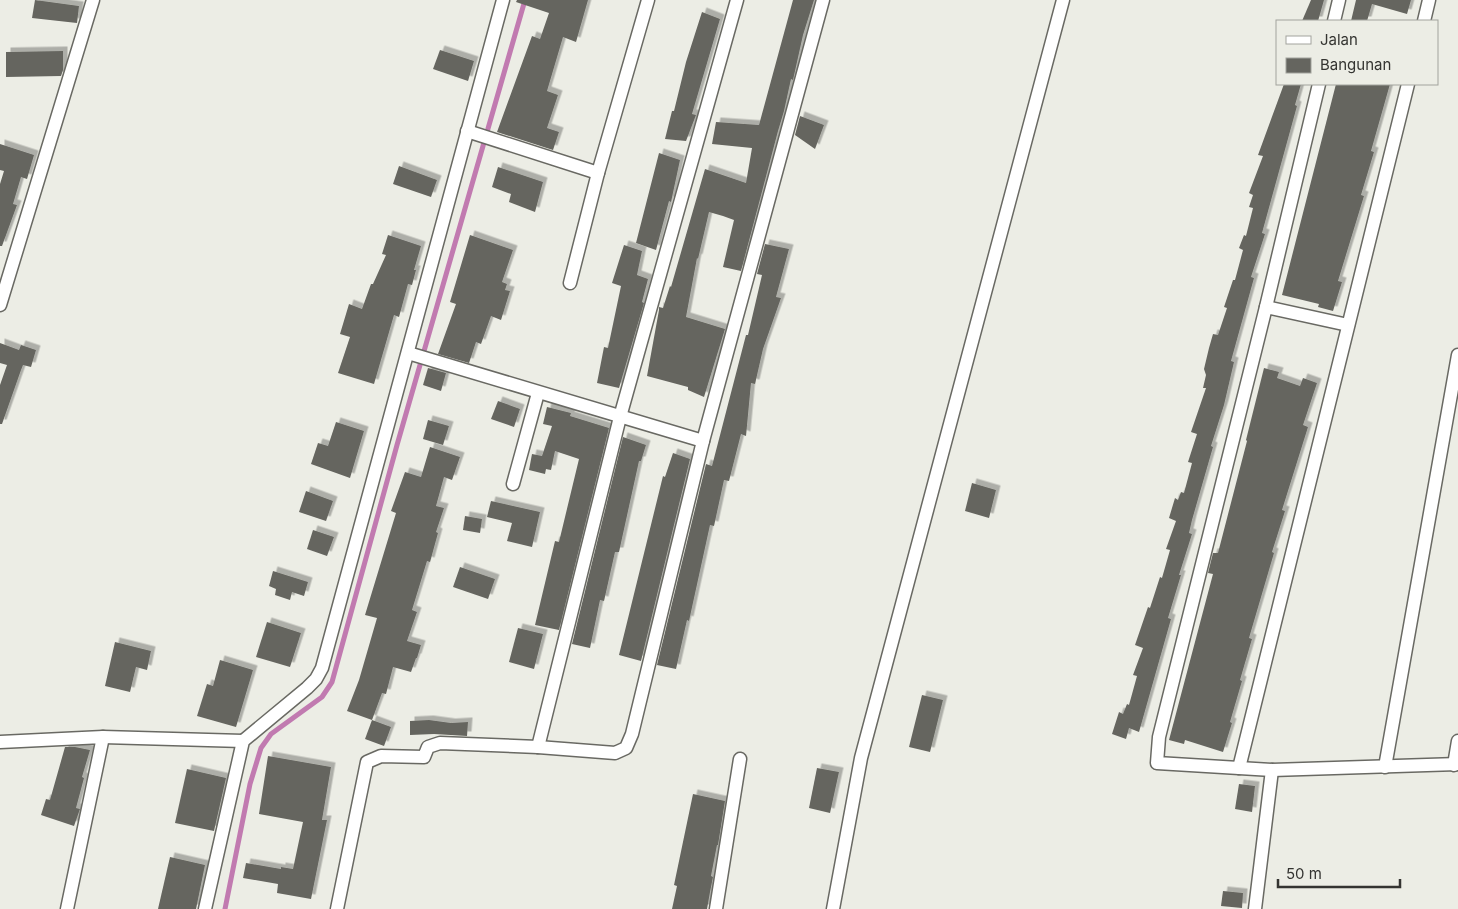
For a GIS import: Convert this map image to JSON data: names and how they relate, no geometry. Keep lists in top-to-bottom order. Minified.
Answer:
{"legend":["Jalan","Bangunan"],"scale_bar":"50 m"}
